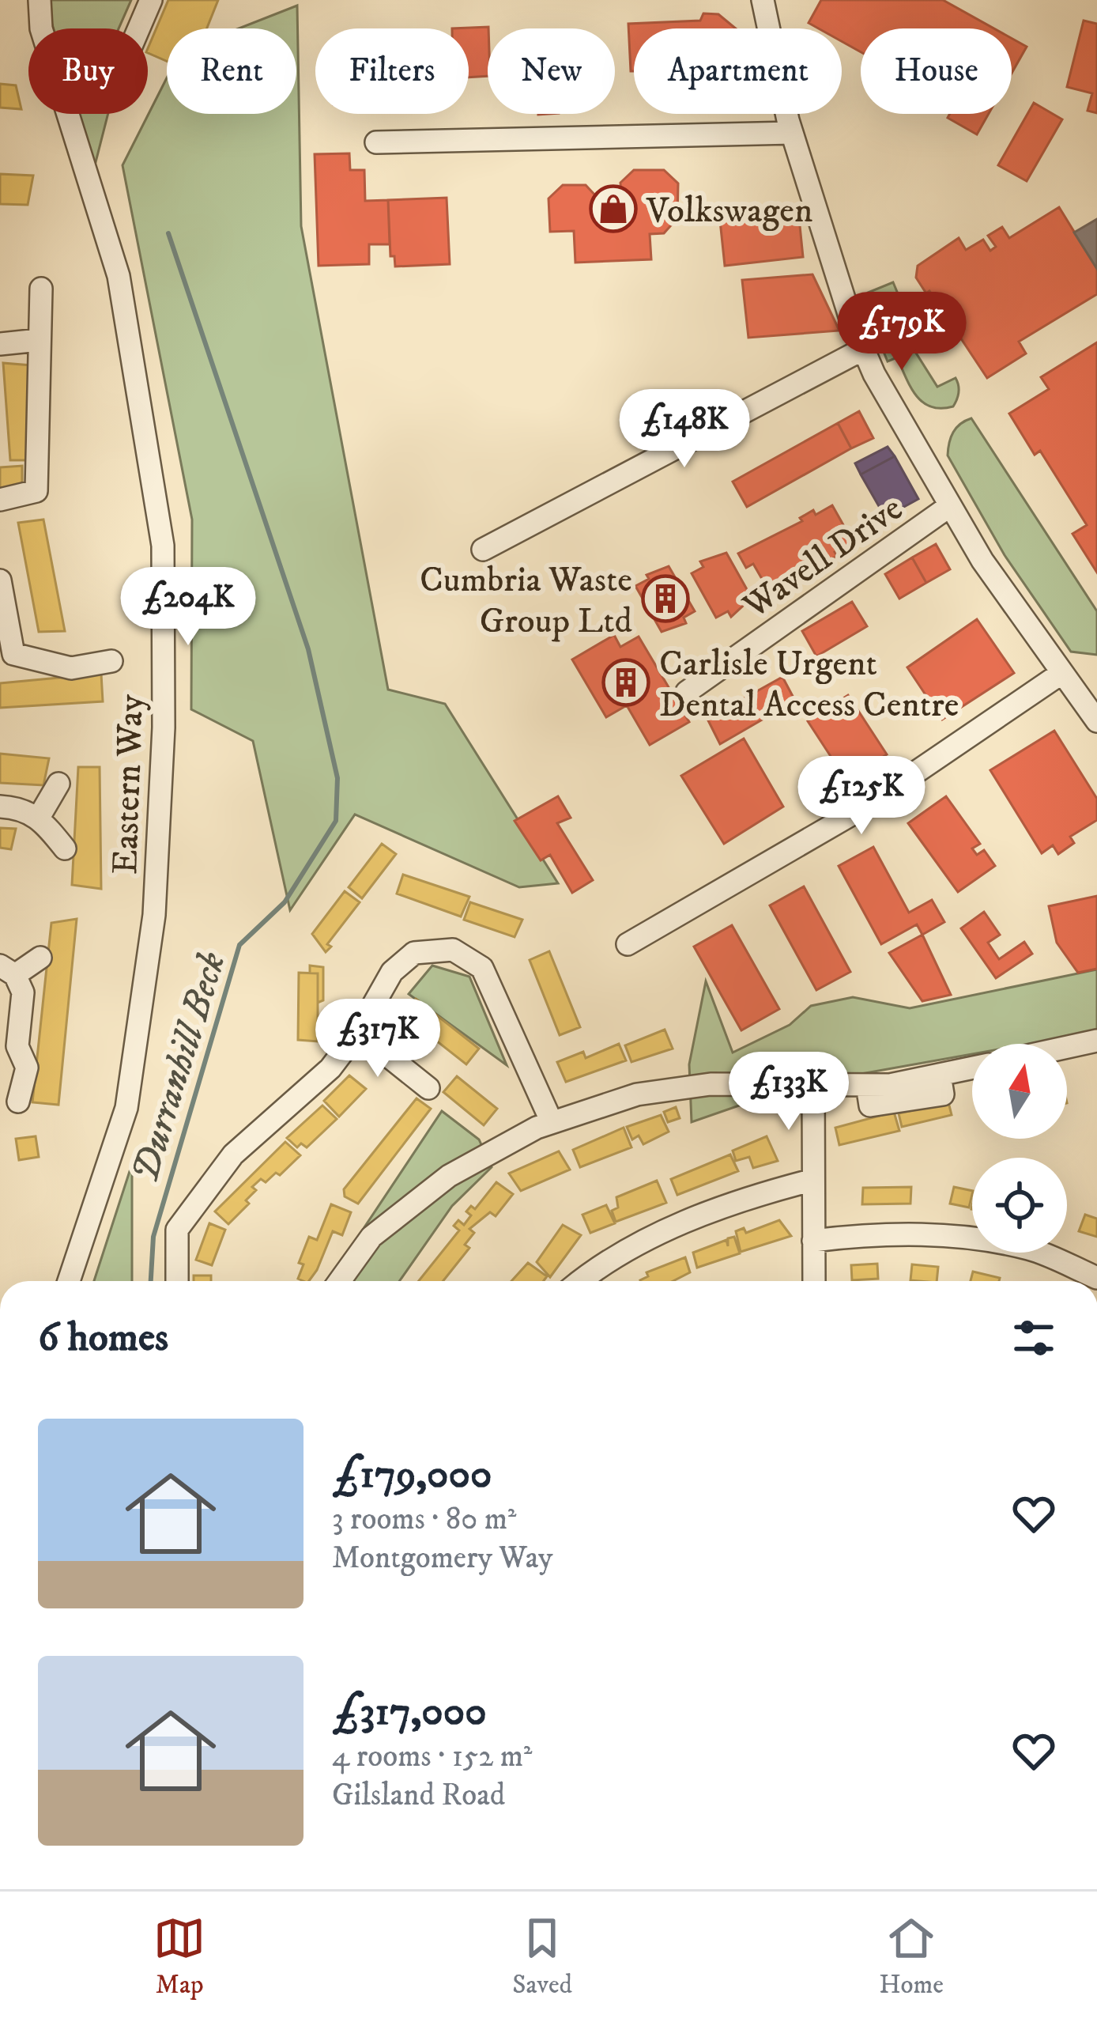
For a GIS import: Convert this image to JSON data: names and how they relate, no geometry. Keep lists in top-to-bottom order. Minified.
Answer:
{"streets":{"street":["Wavell Drive","Eastern Way"]},"water":["Durranhill Beck"],"places":{"shop":["Volkswagen"],"building":["Cumbria Waste Group Ltd","Carlisle Urgent Dental Access Centre"]},"north":"top","page":{"chip":["Buy","Rent","Filters","New","Apartment","House"],"price":["£179K","£148K","£204K","£125K","£317K","£133K"],"heading":"6 homes","list":[{"name":"£179,000","note":"3 rooms · 80 m² · Montgomery Way"},{"name":"£317,000","note":"4 rooms · 152 m² · Gilsland Road"}],"tabs":["Map","Saved","Home"]}}
